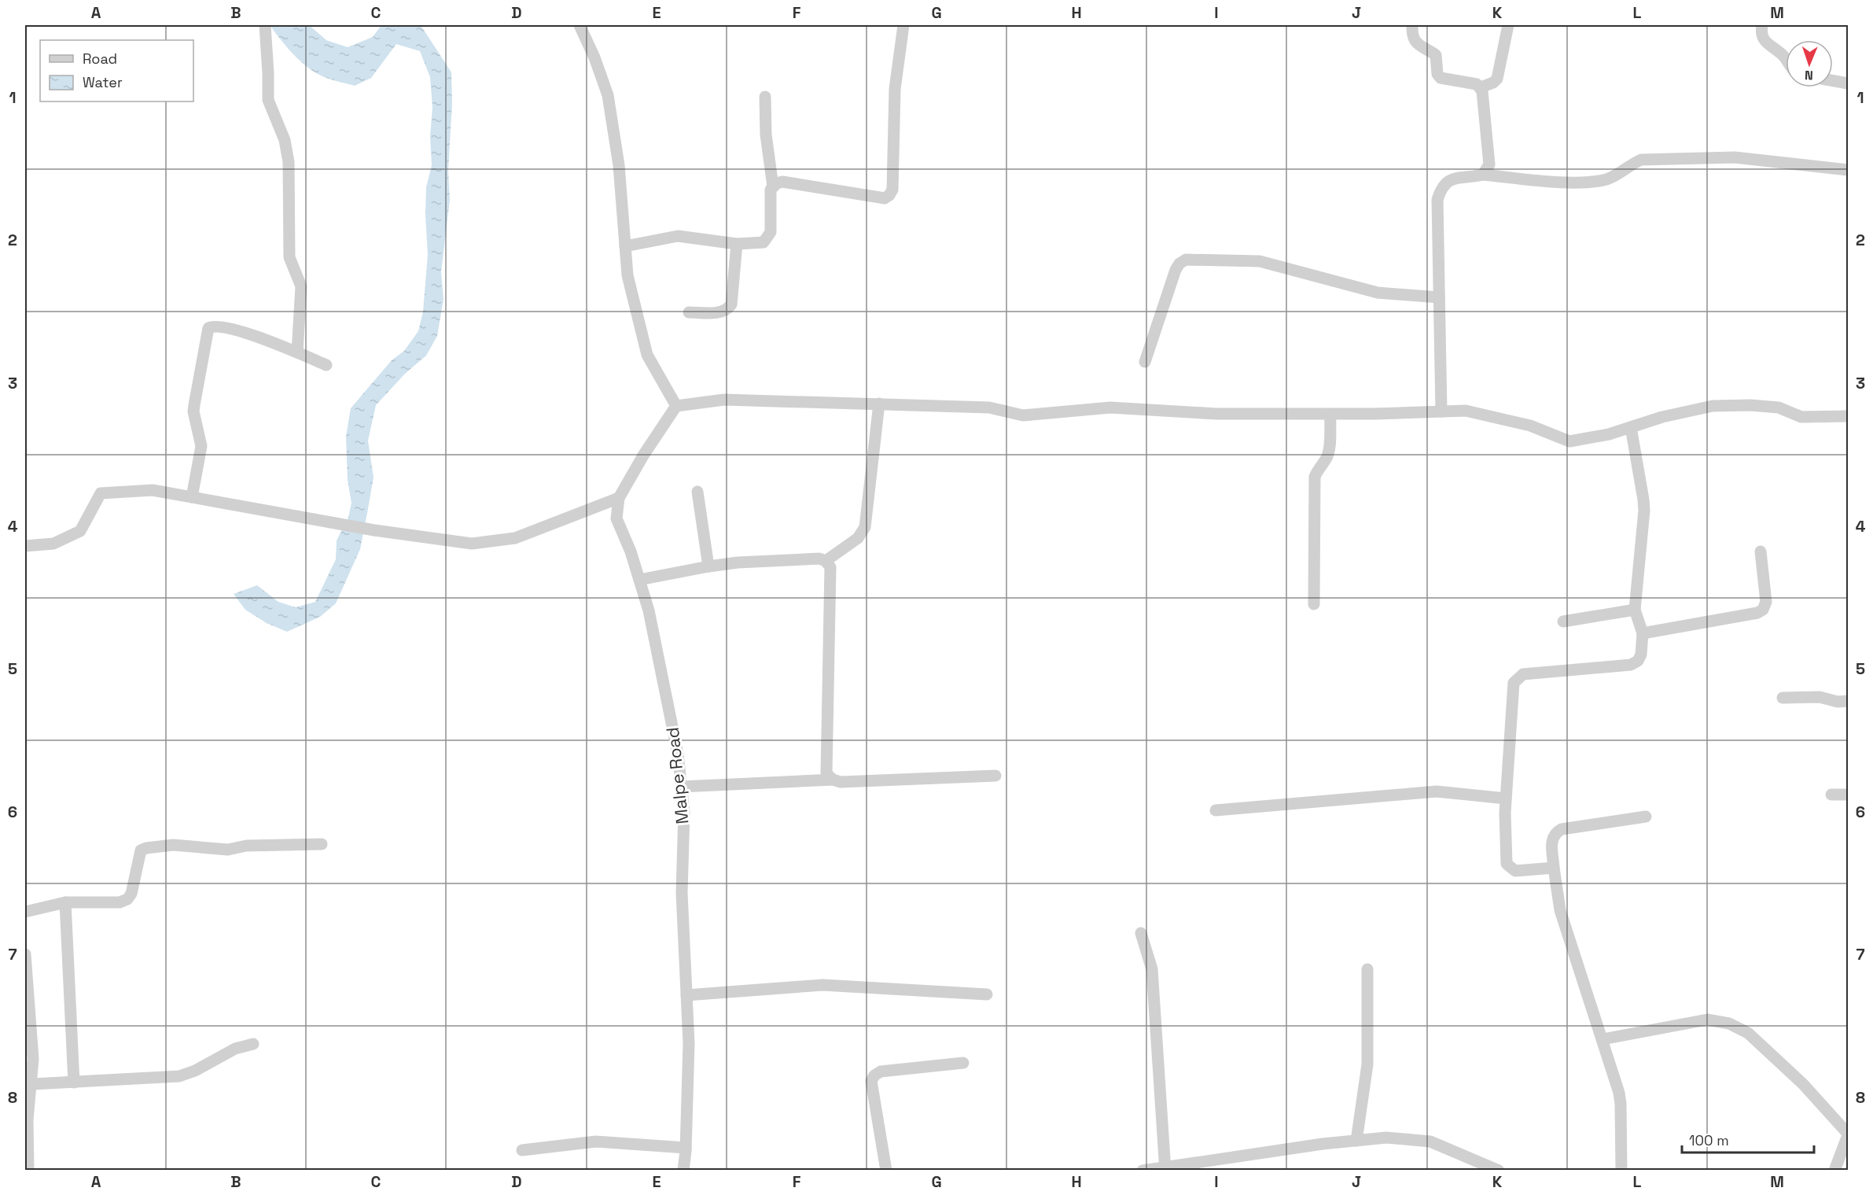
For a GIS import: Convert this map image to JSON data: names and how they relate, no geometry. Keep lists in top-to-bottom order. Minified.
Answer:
{"streets":{"street":["Malpe Road"]},"legend":["Road","Water"],"scale_bar":"100 m","north":"bottom","grid":{"columns":["A","B","C","D","E","F","G","H","I","J","K","L","M"],"rows":["1","2","3","4","5","6","7","8"]}}
